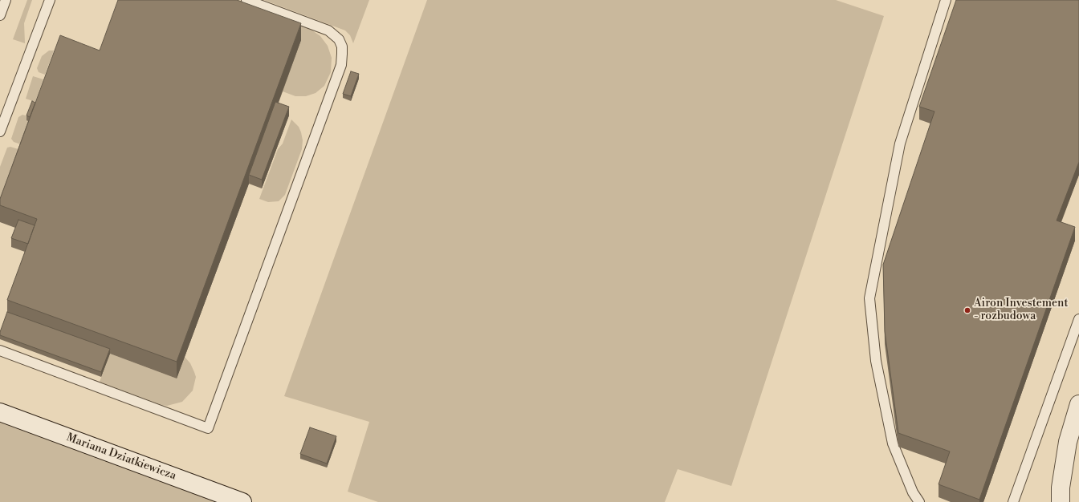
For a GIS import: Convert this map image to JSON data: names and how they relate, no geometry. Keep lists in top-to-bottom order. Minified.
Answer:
{"streets":{"street":["Mariana Dziatkiewicza"]},"places":["Airon Investement - rozbudowa"]}
